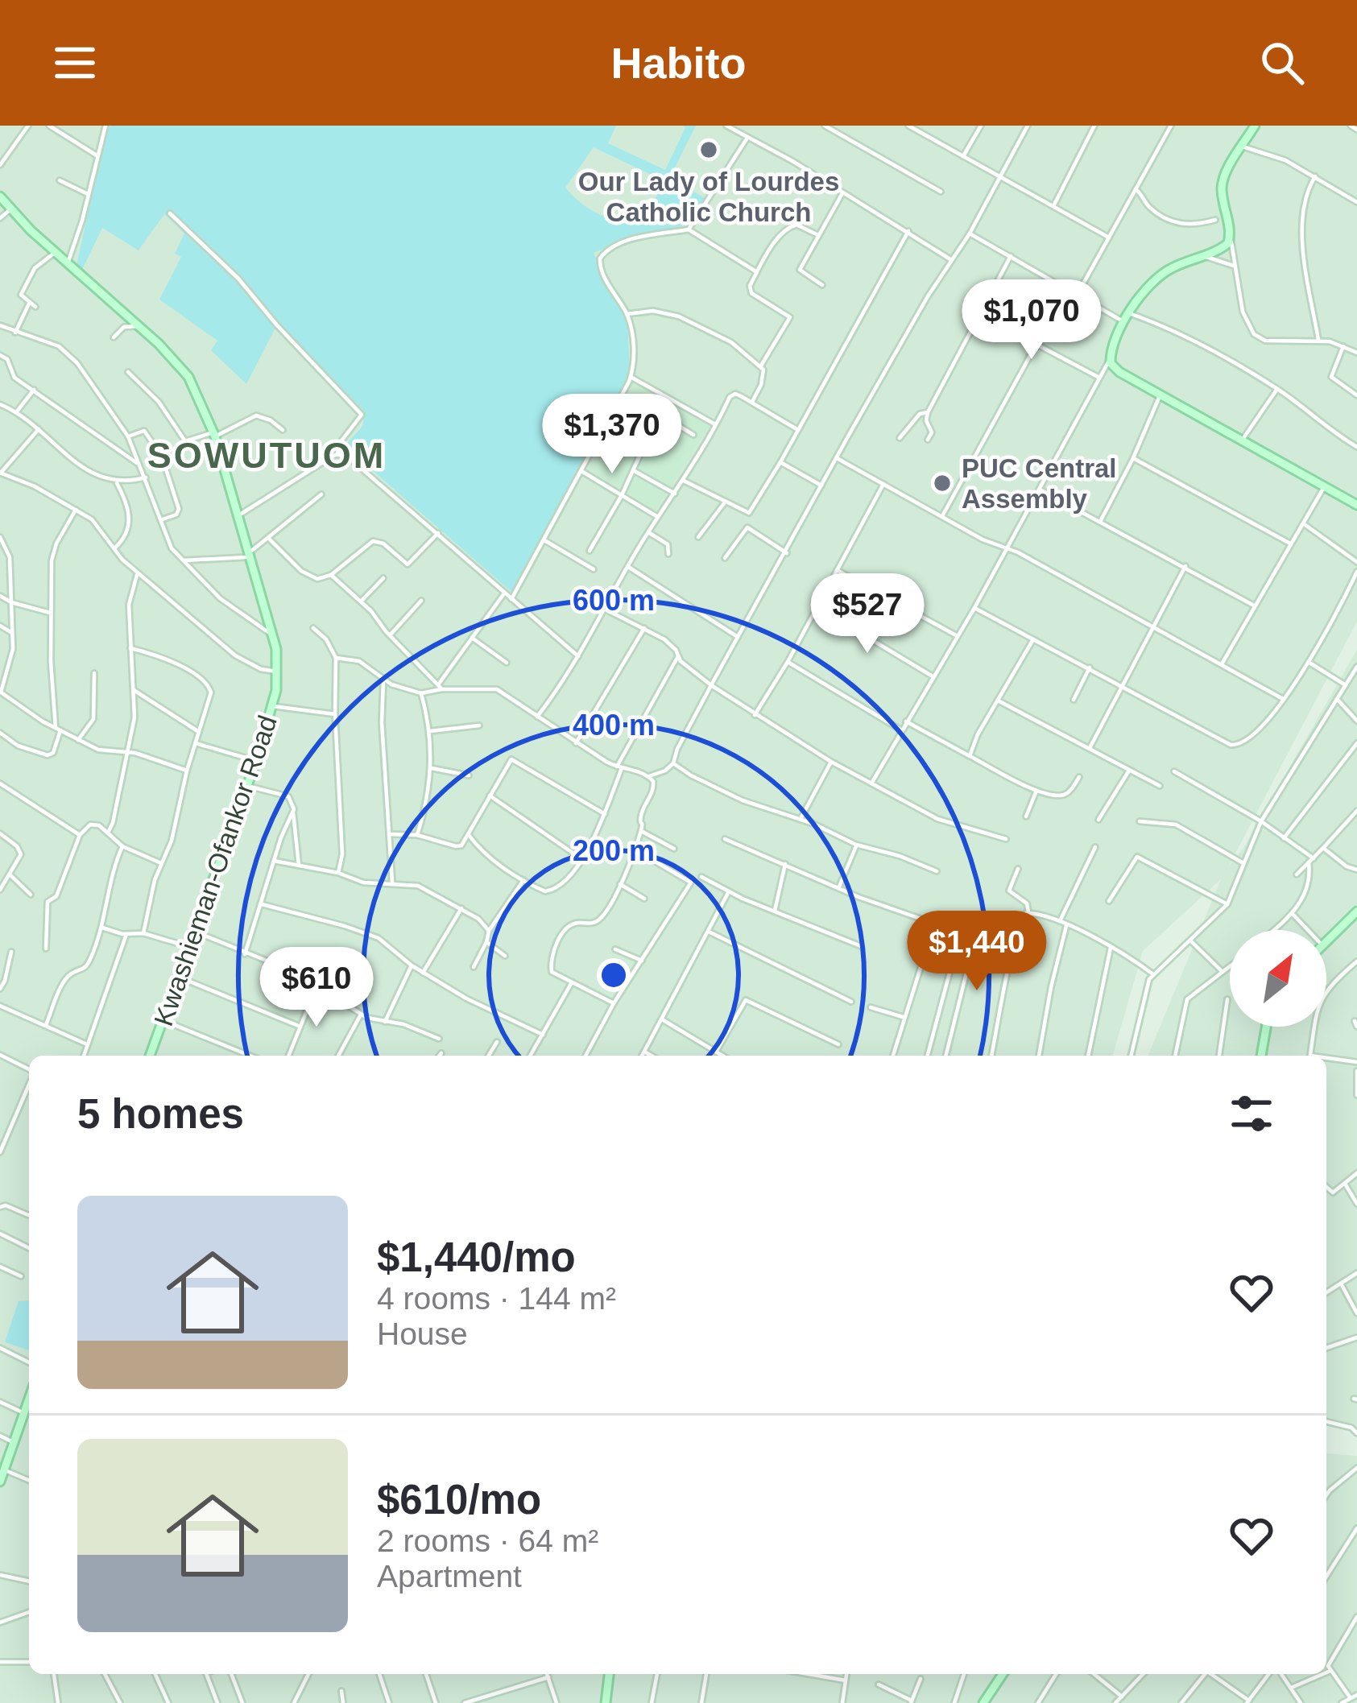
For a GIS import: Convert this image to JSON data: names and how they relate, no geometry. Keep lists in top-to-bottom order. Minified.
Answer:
{"streets":{"main road":["Kwashieman-Ofankor Road"]},"districts":["SOWUTUOM"],"places":["Our Lady of Lourdes Catholic Church","PUC Central Assembly"],"north":"top right","page":{"header":"Habito","price":["$1,070","$1,370","$527","$1,440","$610"],"heading":"5 homes","list":[{"name":"$1,440/mo","note":"4 rooms · 144 m² · House"},{"name":"$610/mo","note":"2 rooms · 64 m² · Apartment"}]},"rings":["600 m","400 m","200 m"]}
